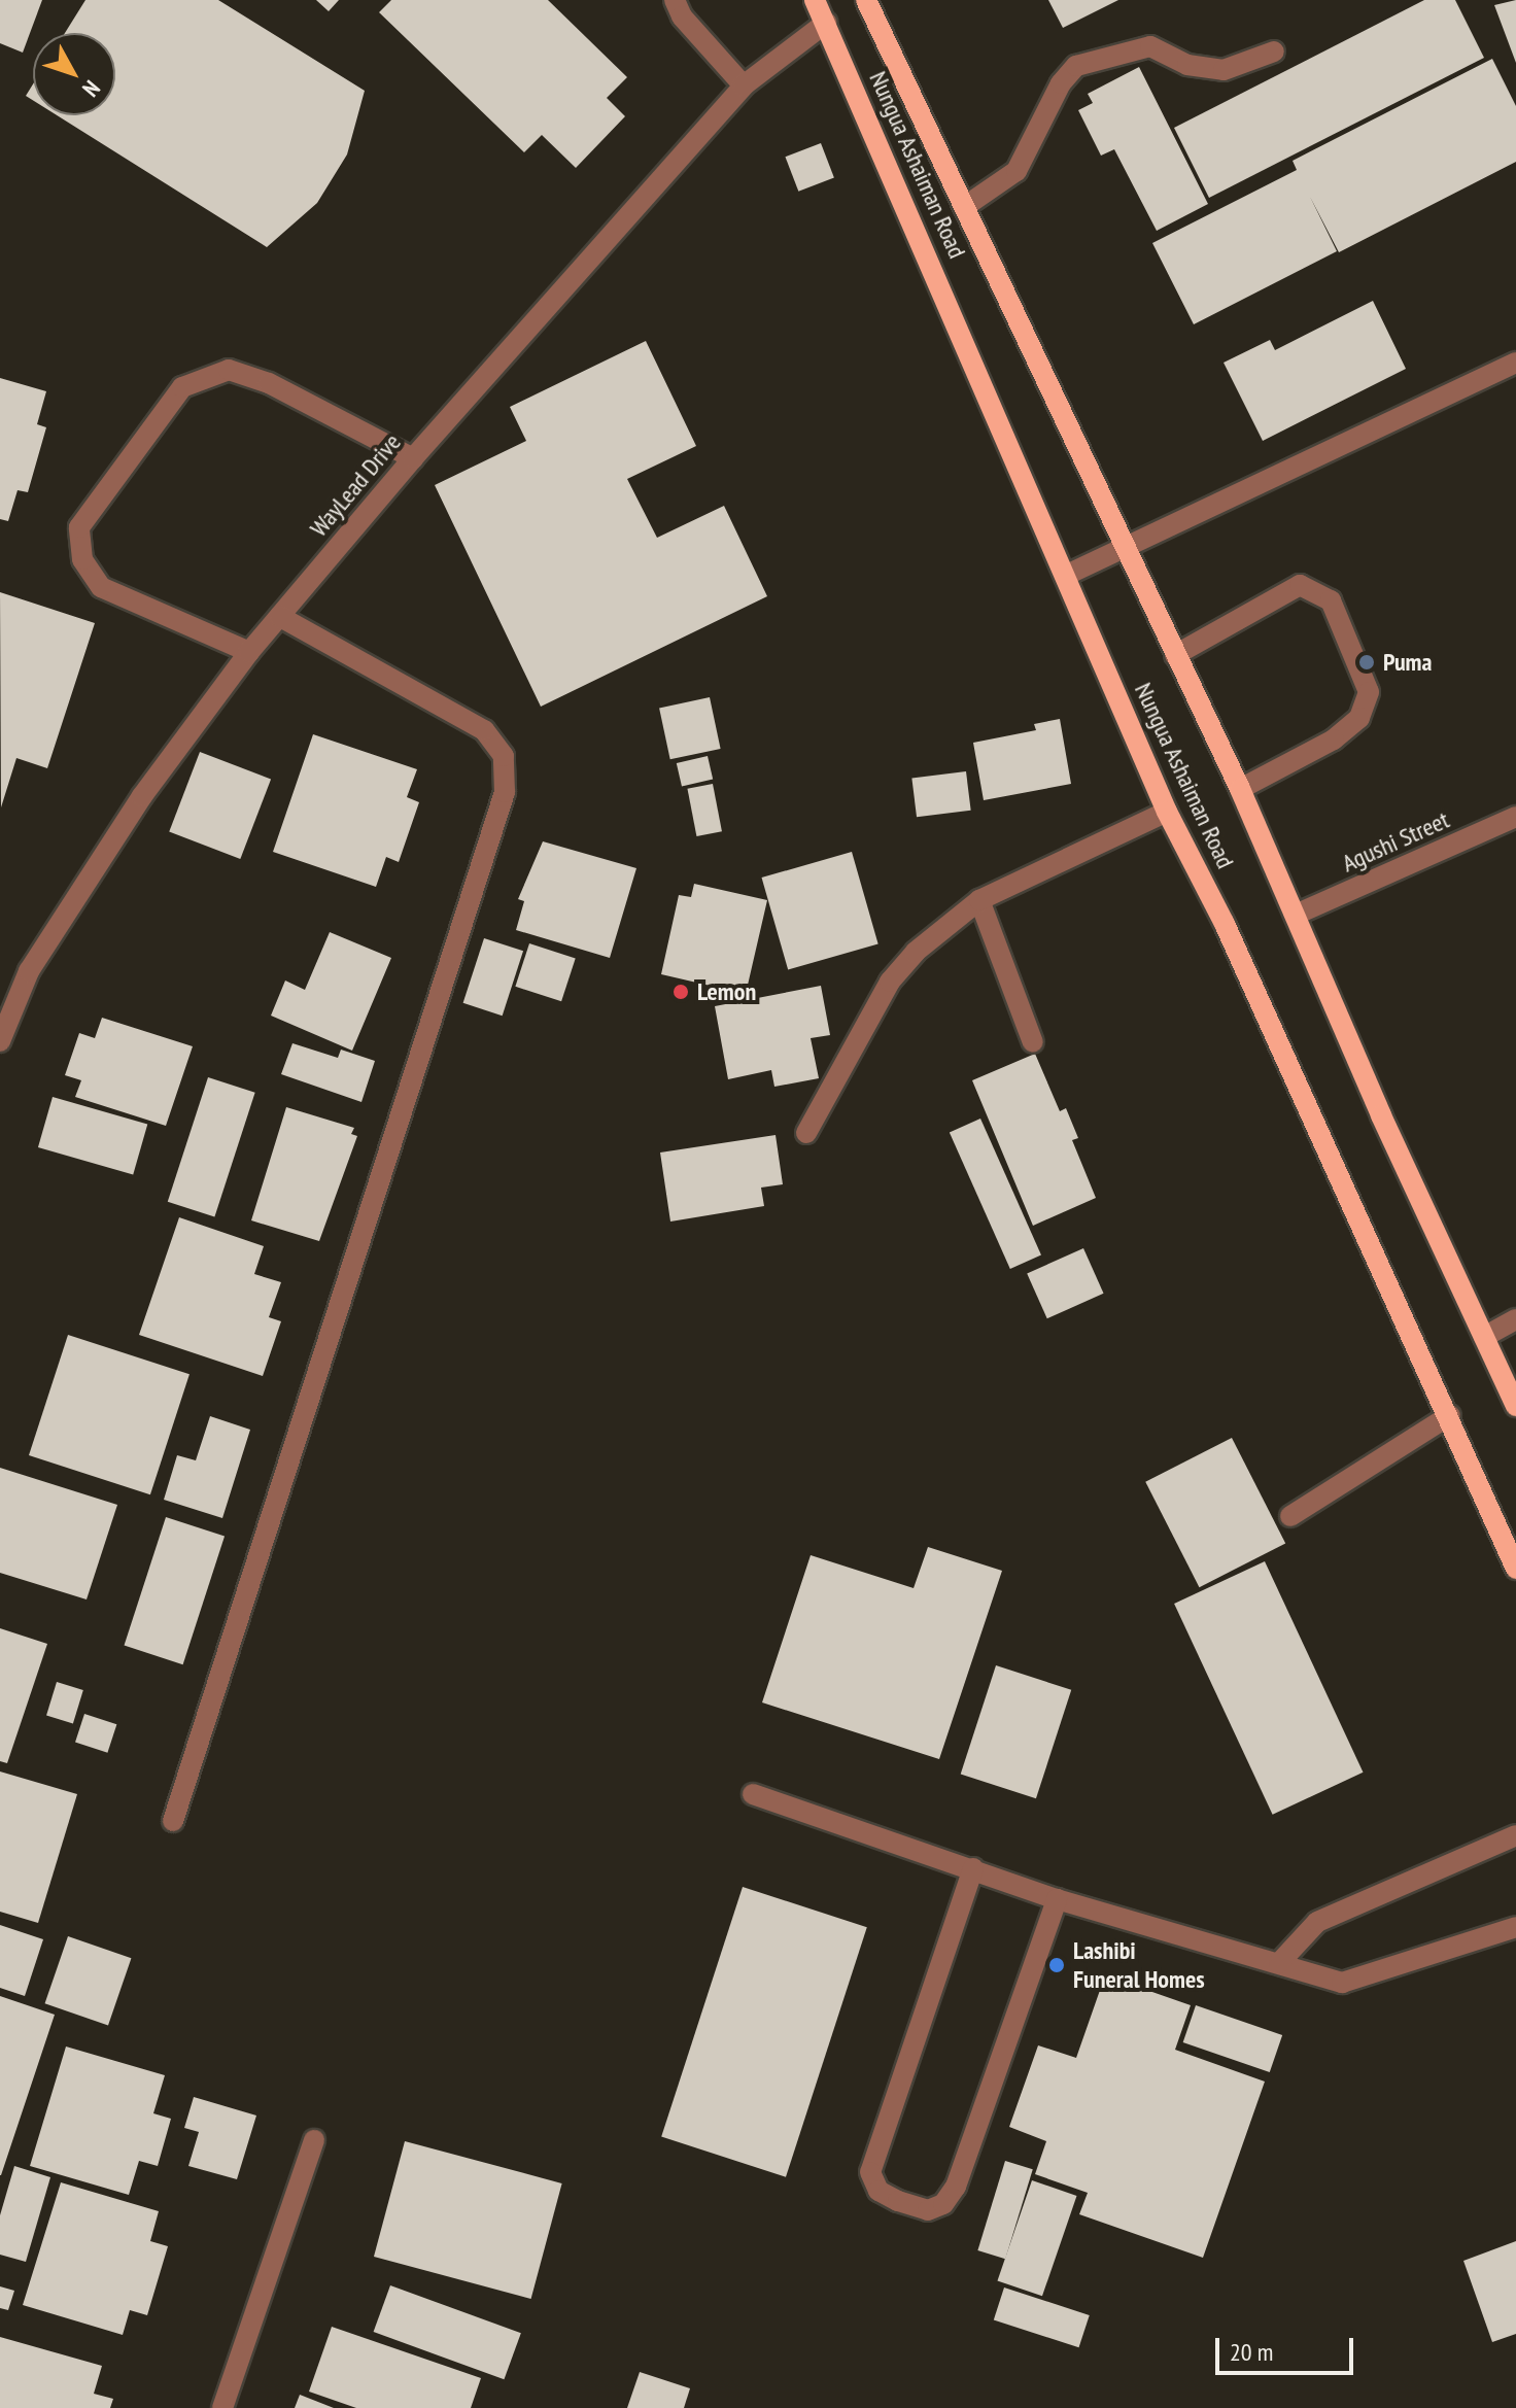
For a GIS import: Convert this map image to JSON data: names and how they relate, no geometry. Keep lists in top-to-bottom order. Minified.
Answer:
{"streets":{"main road":["Nungua Ashaiman Road"],"street":["WayLead Drive","Agushi Street"]},"crossings":[["Nungua Ashaiman Road","WayLead Drive"],["Nungua Ashaiman Road","Agushi Street"]],"places":["Puma","Lemon","Lashibi Funeral Homes"],"scale_bar":"20 m","north":"bottom right"}
